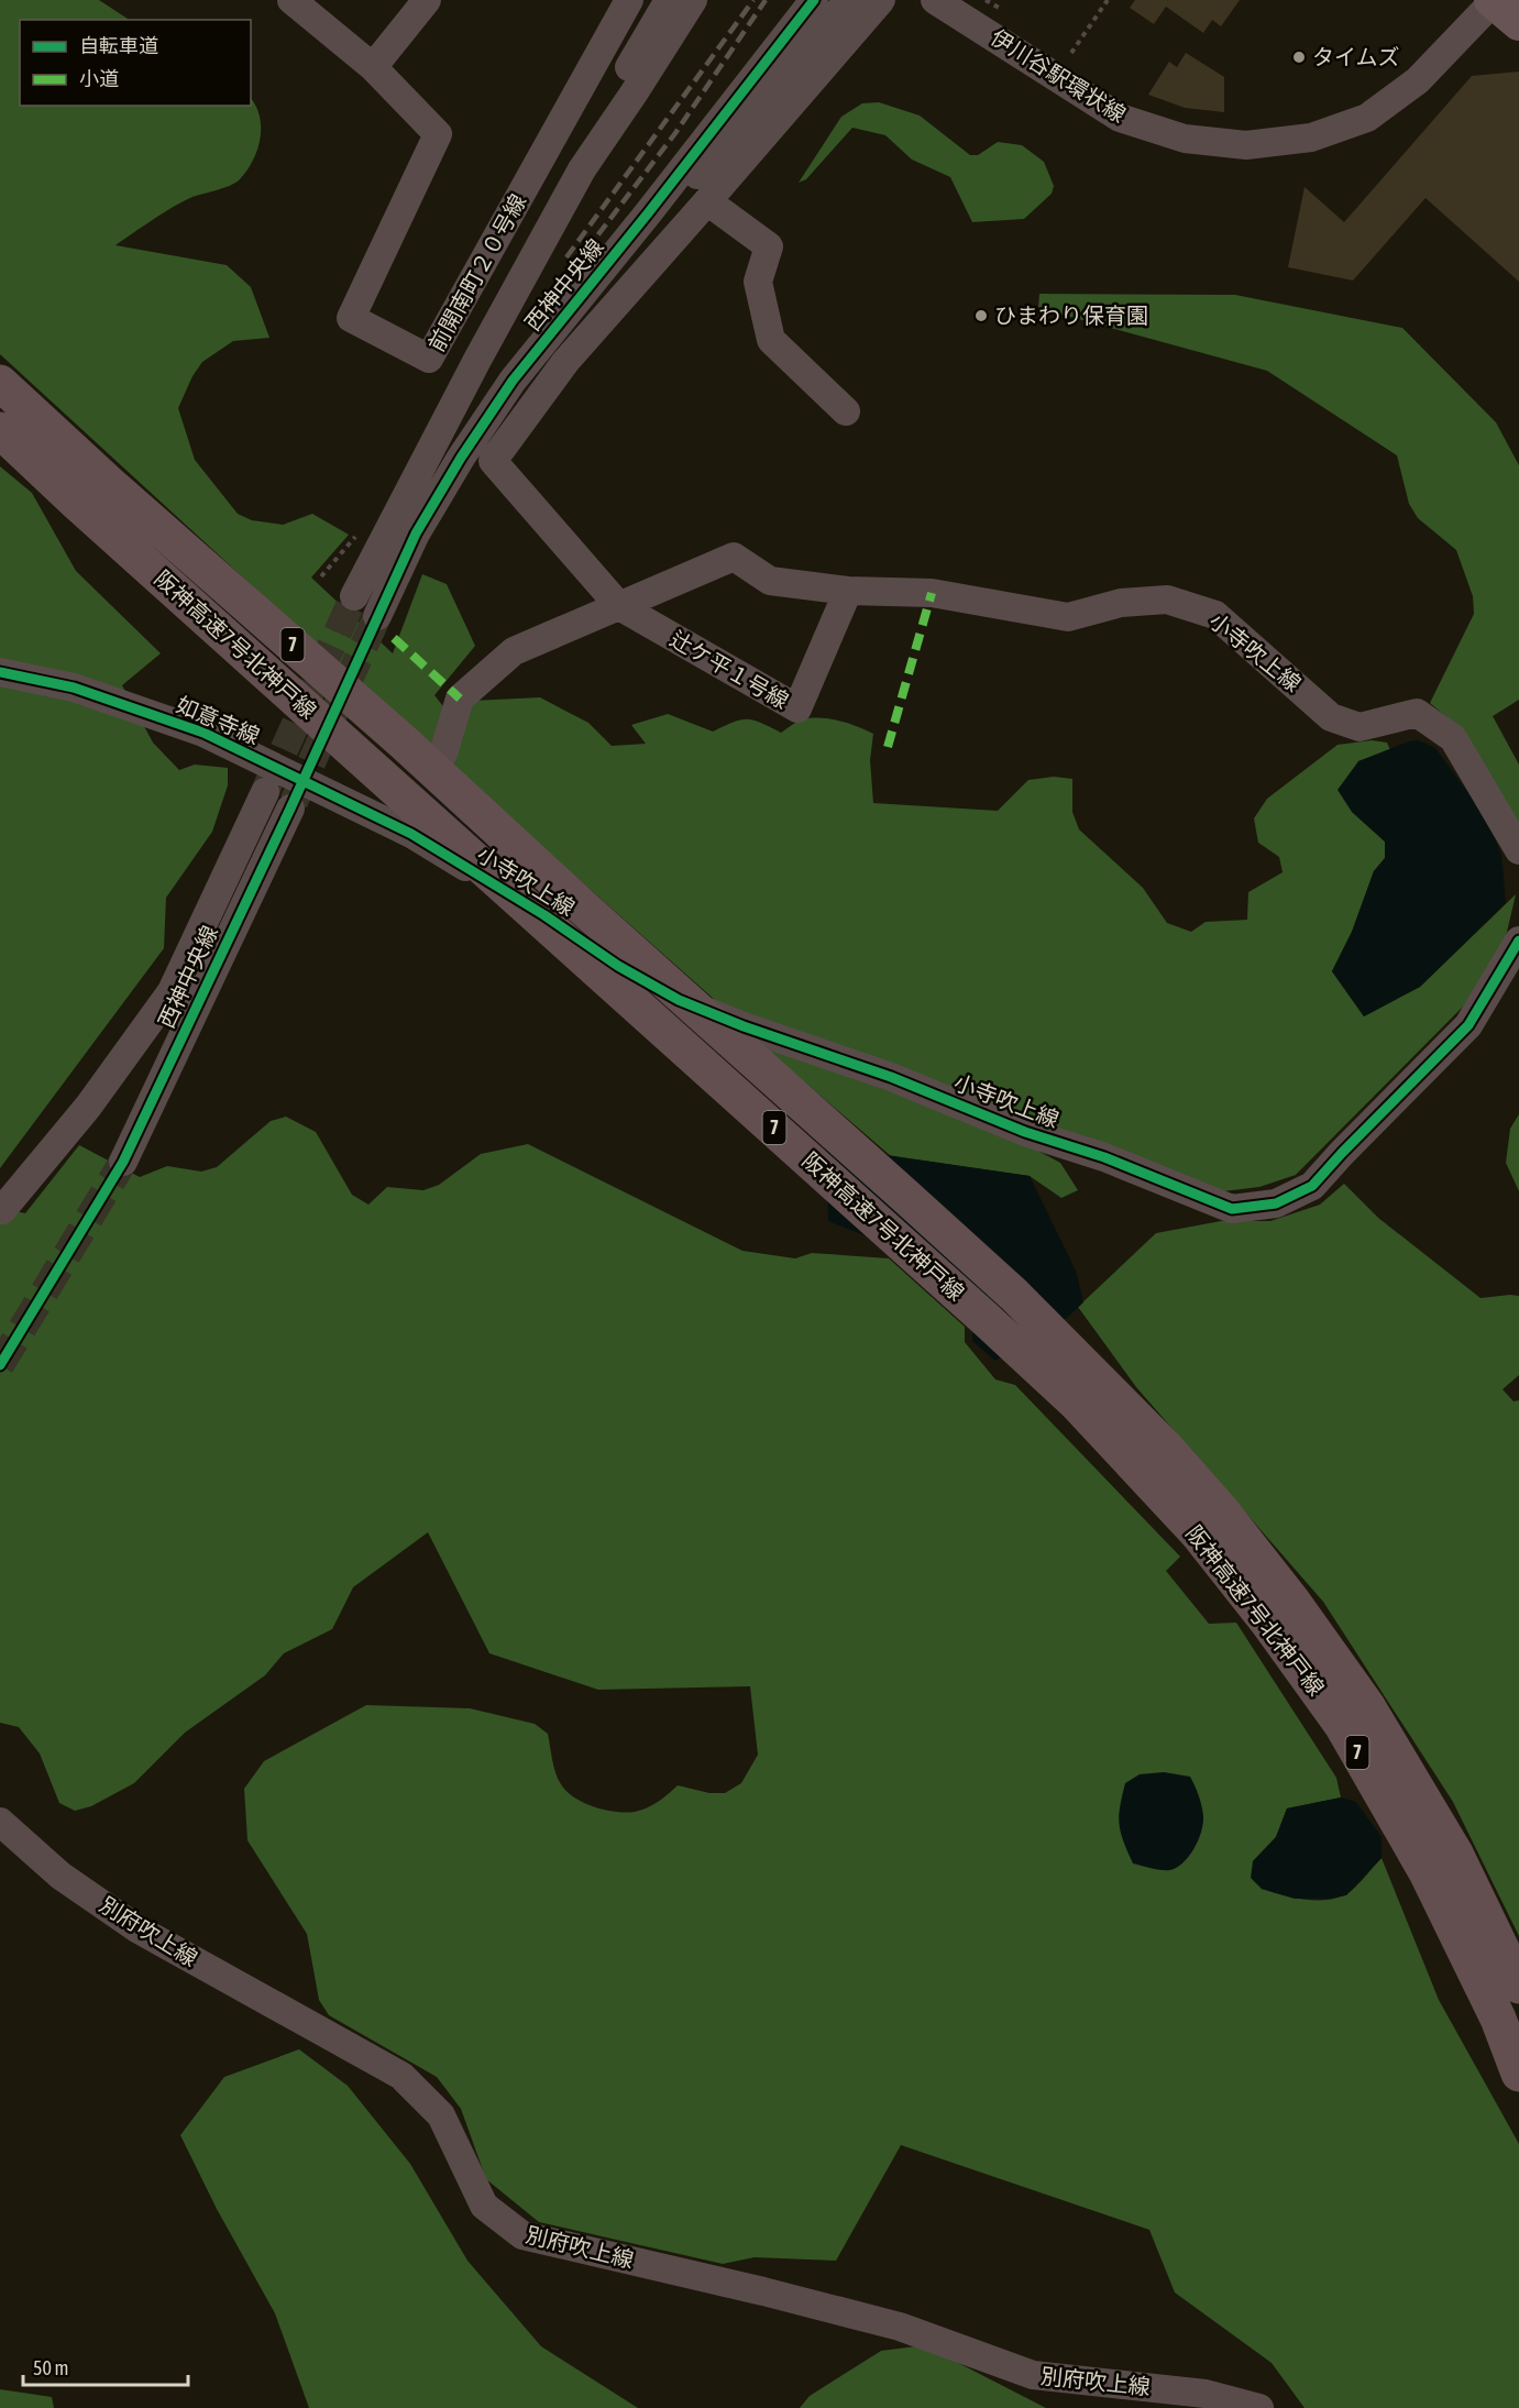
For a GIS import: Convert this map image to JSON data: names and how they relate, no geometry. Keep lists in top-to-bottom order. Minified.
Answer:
{"streets":{"highway":["阪神高速7号北神戸線","7"],"street":["伊川谷駅環状線","前開南町２０号線","西神中央線","小寺吹上線","辻ケ平１号線","如意寺線","別府吹上線"]},"crossings":[["小寺吹上線","辻ケ平１号線"],["小寺吹上線","如意寺線"]],"places":["タイムズ","ひまわり保育園"],"legend":["自転車道","小道"],"scale_bar":"50 m"}
